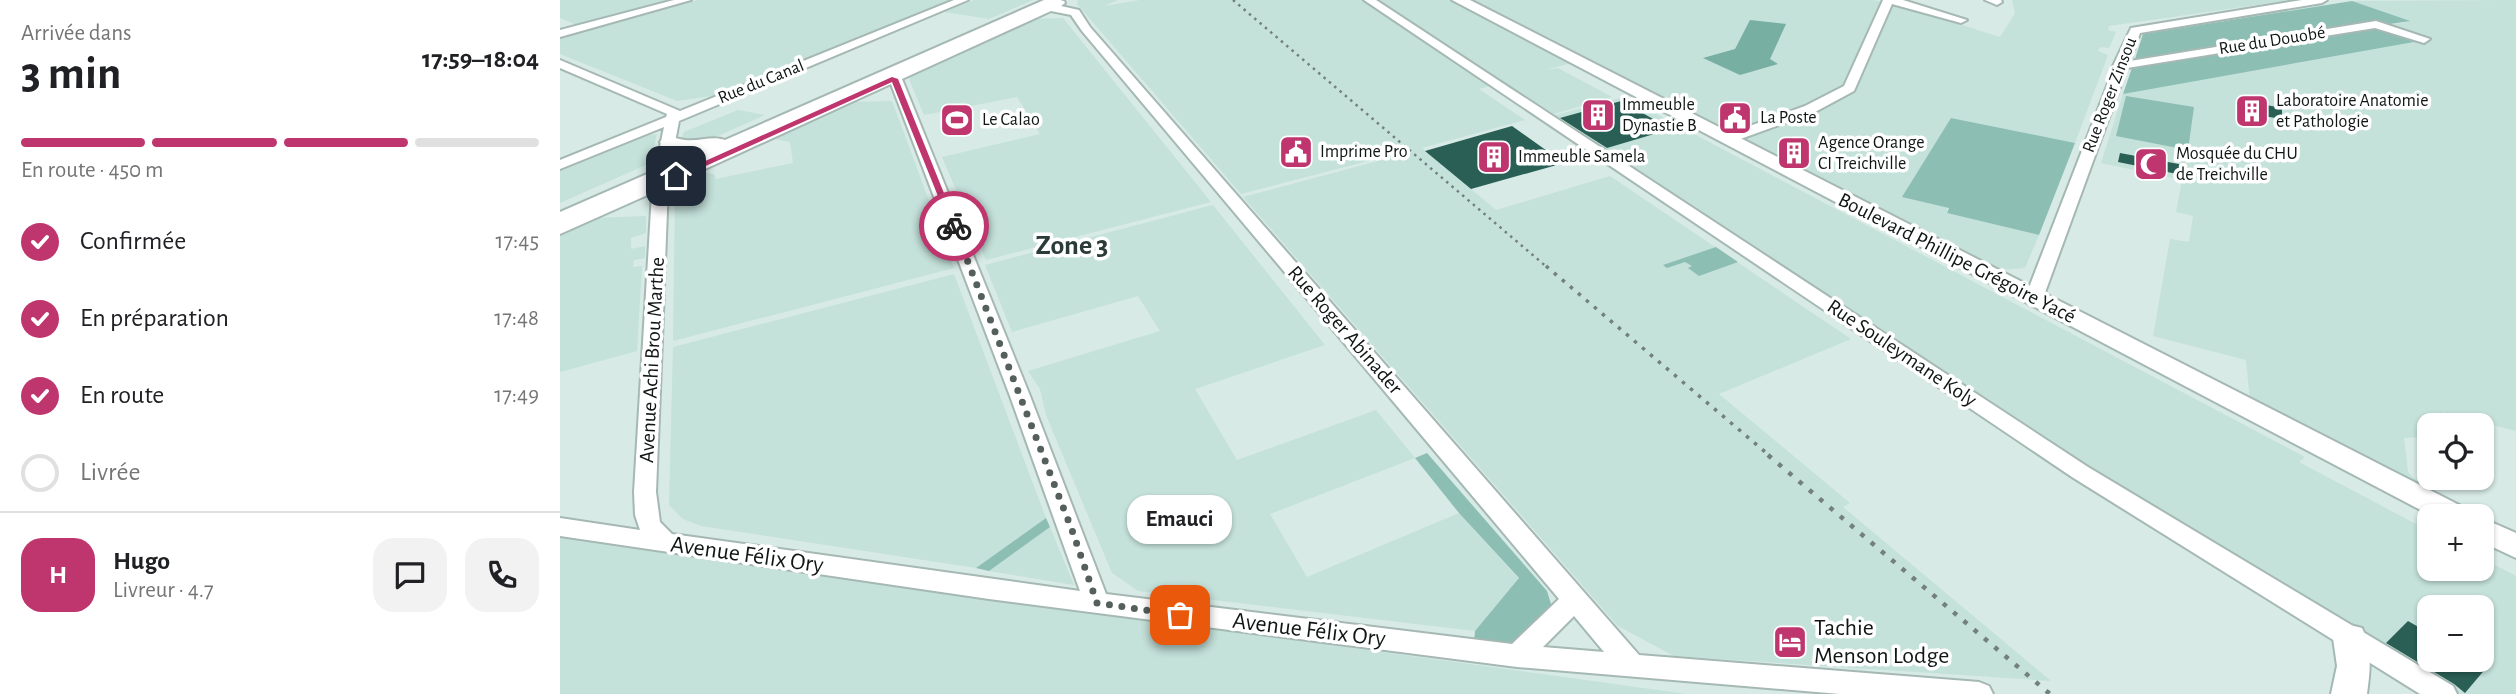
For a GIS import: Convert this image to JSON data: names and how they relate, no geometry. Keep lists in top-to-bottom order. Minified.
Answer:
{"streets":{"main road":["Boulevard Phillipe Grégoire Yacé"],"street":["Rue du Douobé","Rue du Canal","Rue Roger Zinsou","Rue Roger Abinader","Rue Souleymane Koly","Avenue Achi Brou Marthe","Avenue Félix Ory"]},"crossings":[["Rue du Douobé","Rue Roger Zinsou"],["Rue du Canal","Avenue Achi Brou Marthe"],["Rue Roger Zinsou","Boulevard Phillipe Grégoire Yacé"],["Rue Roger Abinader","Avenue Félix Ory"],["Avenue Achi Brou Marthe","Avenue Félix Ory"]],"districts":["Zone 3"],"places":{"building":["Laboratoire Anatomie et Pathologie","Immeuble Dynastie B","Agence Orange CI Treichville","Immeuble Samela"],"public building":["La Poste","Imprime Pro"],"sports":["Le Calao"],"mosque":["Mosquée du CHU de Treichville"],"other":["Emauci"],"hotel":["Tachie Menson Lodge"]},"page":{"heading":["3 min","Arrivée dans","17:59–18:04"],"panel":["Hugo","Livreur · 4.7"],"bar":"En route · 450 m","list":[["Confirmée","17:45"],["En préparation","17:48"],["En route","17:49"],"Livrée"],"map_buttons":["+","−"],"bubble":"Emauci","round":"H"}}
